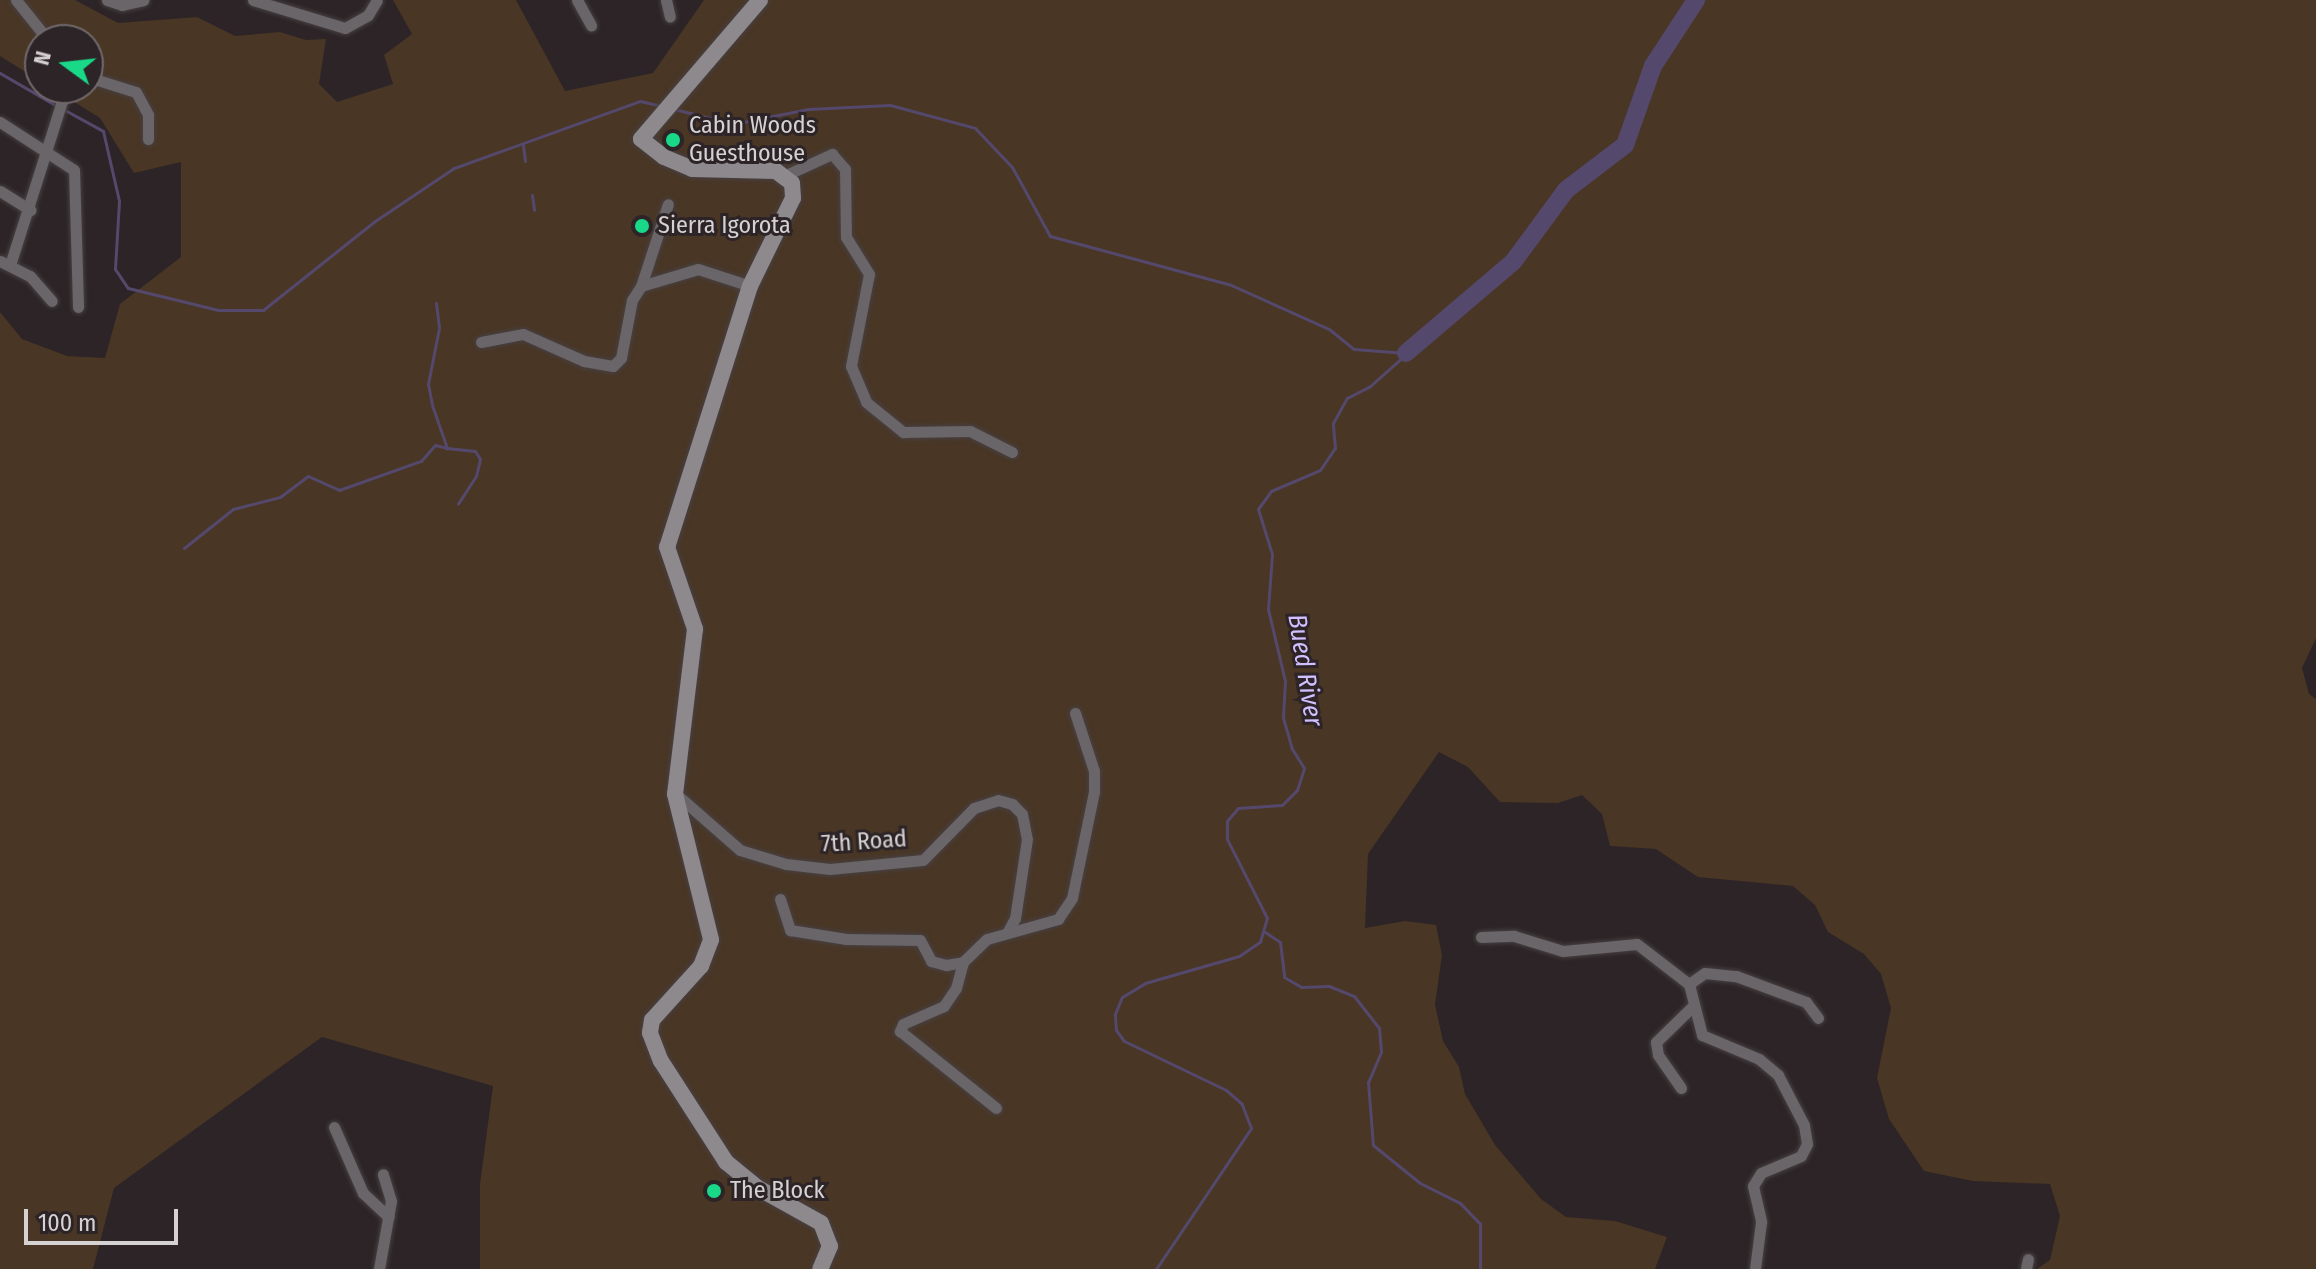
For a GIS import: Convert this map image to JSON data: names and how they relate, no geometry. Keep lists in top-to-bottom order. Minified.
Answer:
{"streets":{"street":["7th Road"]},"water":["Bued River"],"places":["Cabin Woods Guesthouse","Sierra Igorota","The Block"],"scale_bar":"100 m","north":"left"}
